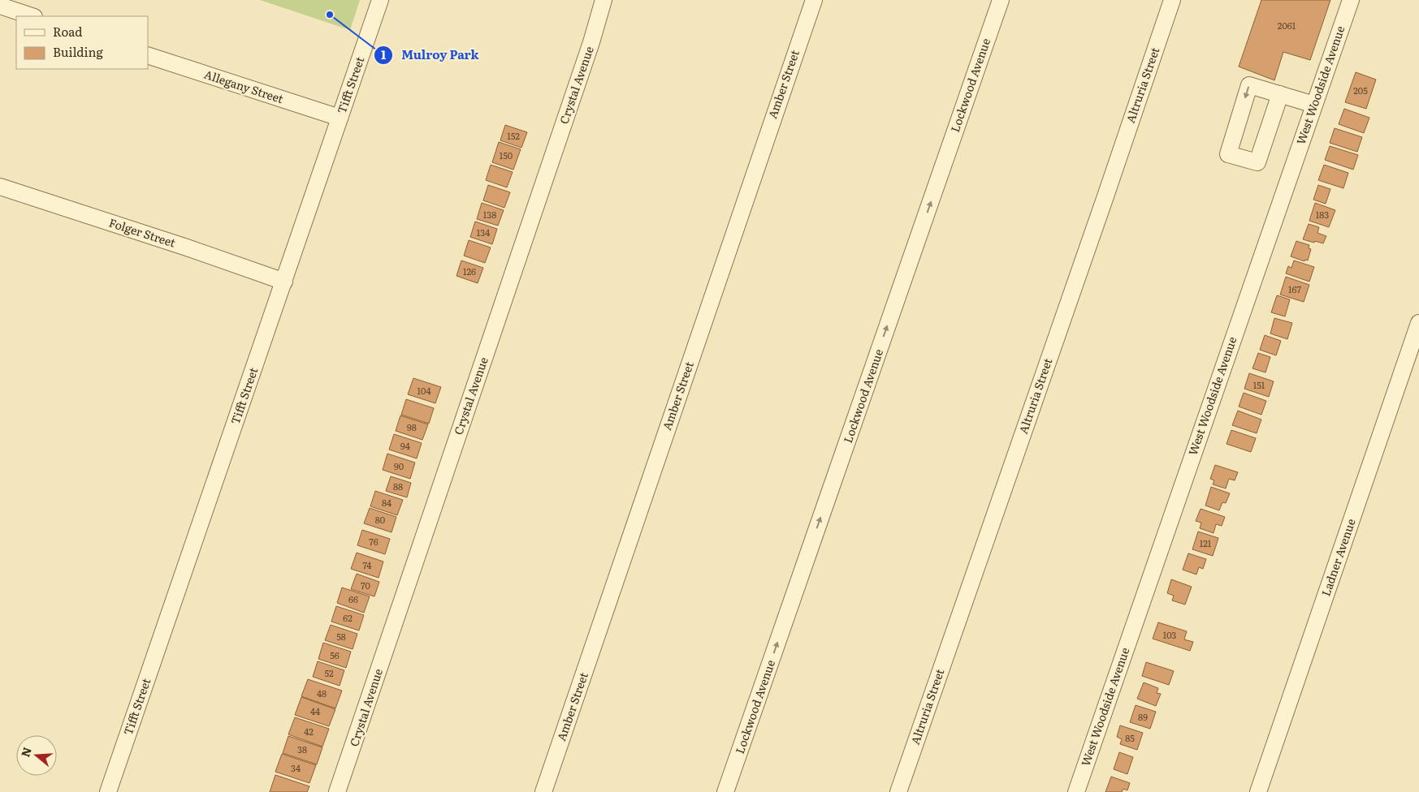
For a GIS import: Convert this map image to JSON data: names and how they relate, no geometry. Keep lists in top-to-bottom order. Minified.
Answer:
{"streets":{"street":["Amber Street","Tifft Street","Crystal Avenue","Lockwood Avenue","Altruria Street","West Woodside Avenue","Allegany Street","Folger Street","Ladner Avenue"]},"crossings":[["Tifft Street","Allegany Street"],["Tifft Street","Folger Street"]],"one_way":["Lockwood Avenue"],"places":["Mulroy Park"],"house_numbers":["2061","205","152","150","138","183","134","126","167","151","104","98","94","90","88","84","80","76","121","74","70","66","62","103","58","56","52","48","44","89","42","85","38","34"],"legend":["Road","Building"],"north":"left"}
